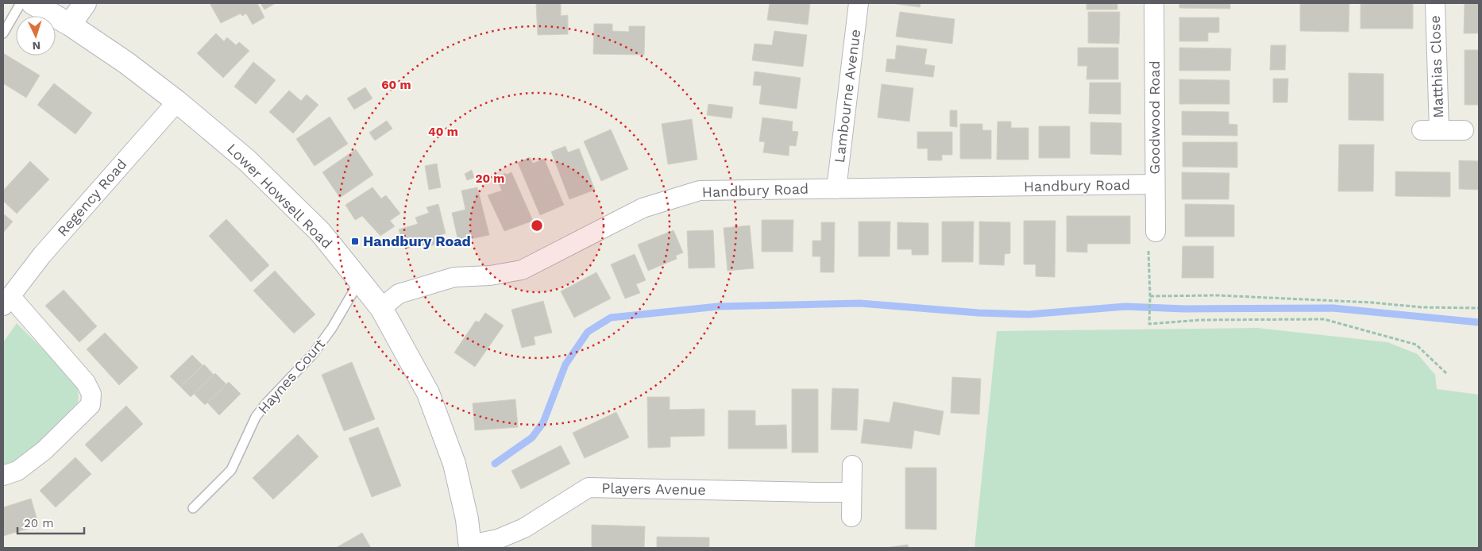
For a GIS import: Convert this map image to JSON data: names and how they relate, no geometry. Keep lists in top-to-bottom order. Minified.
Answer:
{"streets":{"street":["Matthias Close","Lambourne Avenue","Goodwood Road","Handbury Road","Lower Howsell Road","Regency Road","Players Avenue"],"lane":["Haynes Court"]},"crossings":[["Lambourne Avenue","Handbury Road"],["Goodwood Road","Handbury Road"],["Handbury Road","Lower Howsell Road"],["Lower Howsell Road","Regency Road"],["Lower Howsell Road","Haynes Court"],["Lower Howsell Road","Players Avenue"]],"places":{"transit":["Handbury Road"]},"scale_bar":"20 m","north":"bottom","rings":["60 m","40 m","20 m"]}
